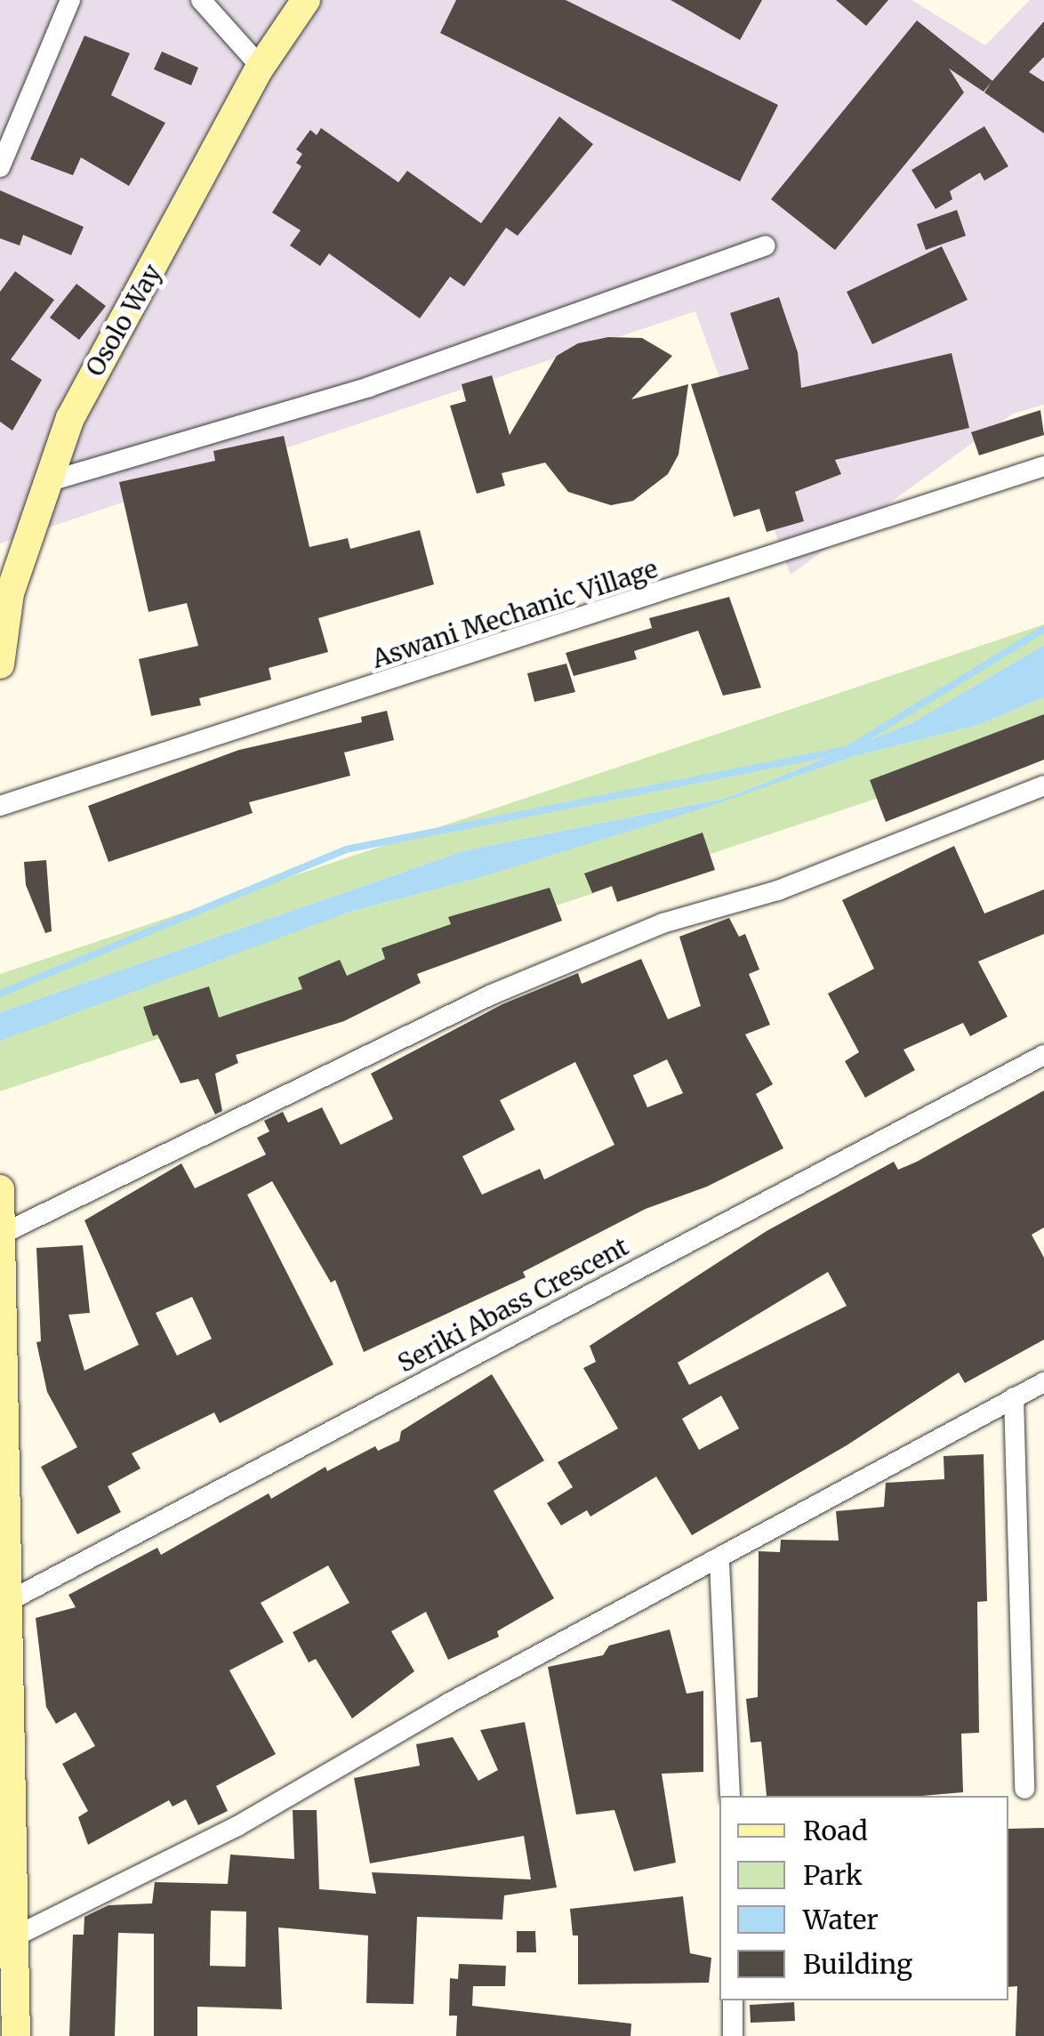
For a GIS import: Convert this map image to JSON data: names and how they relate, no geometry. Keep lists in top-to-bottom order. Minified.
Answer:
{"streets":{"main road":["Osolo Way"],"street":["Aswani Mechanic Village","Seriki Abass Crescent"]},"legend":["Road","Park","Water","Building"]}
